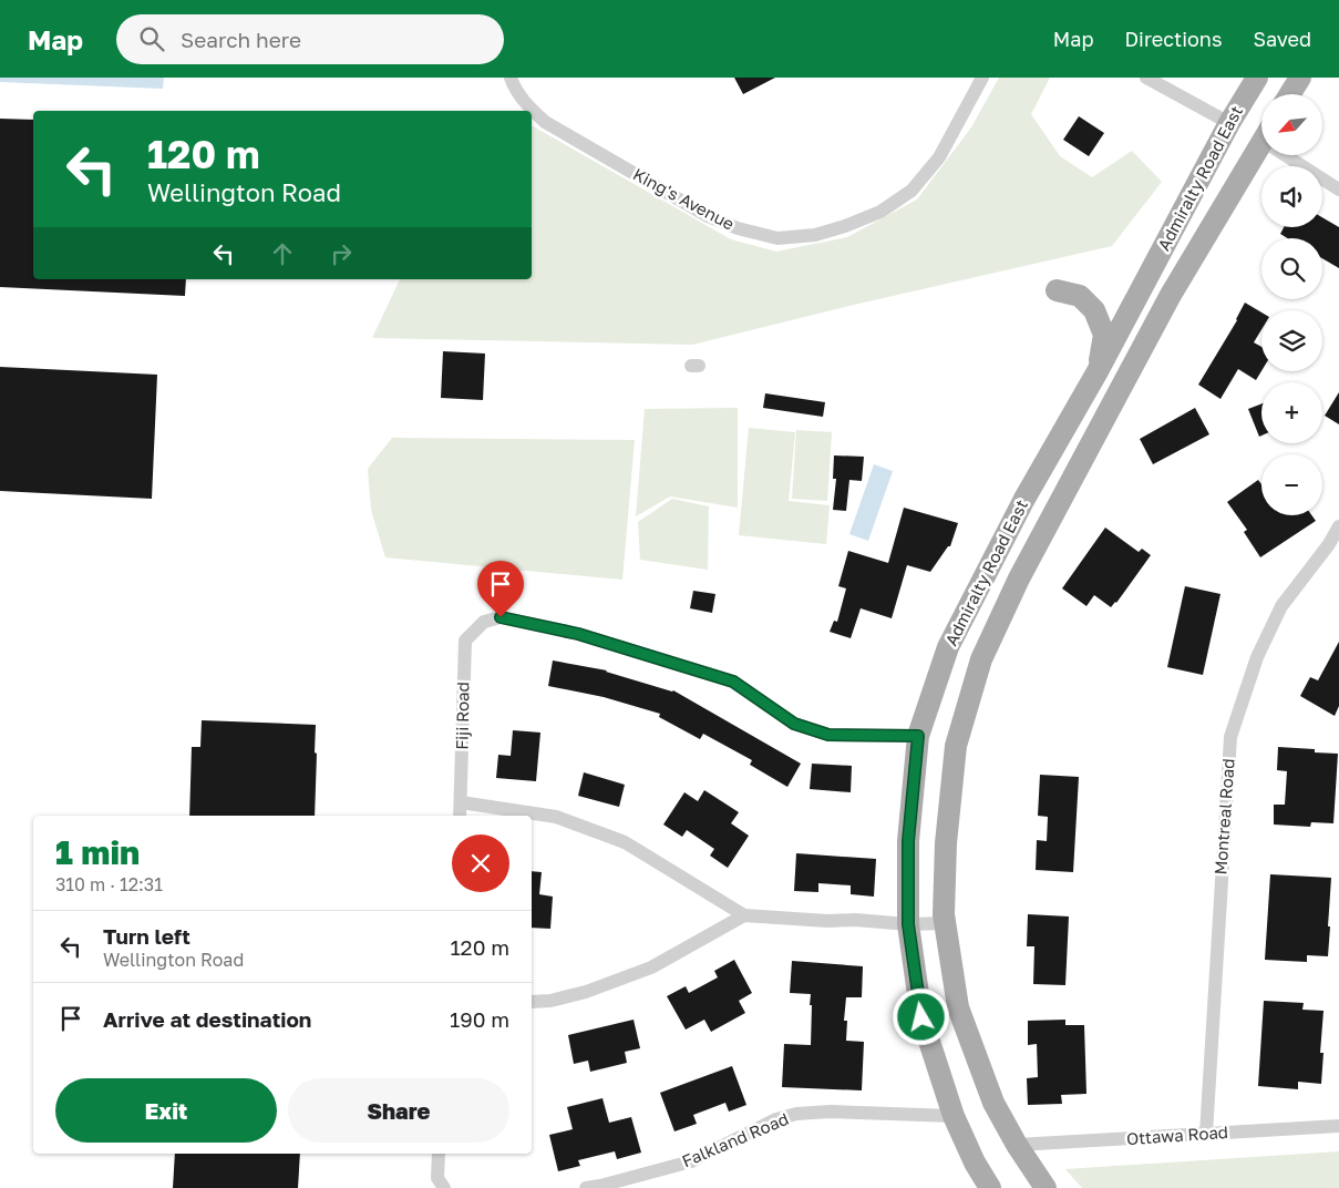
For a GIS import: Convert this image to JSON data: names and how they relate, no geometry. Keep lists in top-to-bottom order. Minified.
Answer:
{"streets":{"main road":["Admiralty Road East"],"street":["King's Avenue","Fiji Road","Montreal Road","Ottawa Road","Falkland Road"]},"crossings":[["Admiralty Road East","Fiji Road"],["Admiralty Road East","Ottawa Road"],["Admiralty Road East","Falkland Road"],["Montreal Road","Ottawa Road"]],"north":"bottom left","page":{"header":"Map","search":"Search here","nav":["Map","Directions","Saved"],"map_buttons":["+","−"],"turn":["120 m","Wellington Road"],"heading":["1 min","310 m · 12:31"],"list":[{"name":"Turn left","note":"Wellington Road","value":"120 m"},{"name":"Arrive at destination","value":"190 m"}],"buttons":["Exit","Share"]}}
